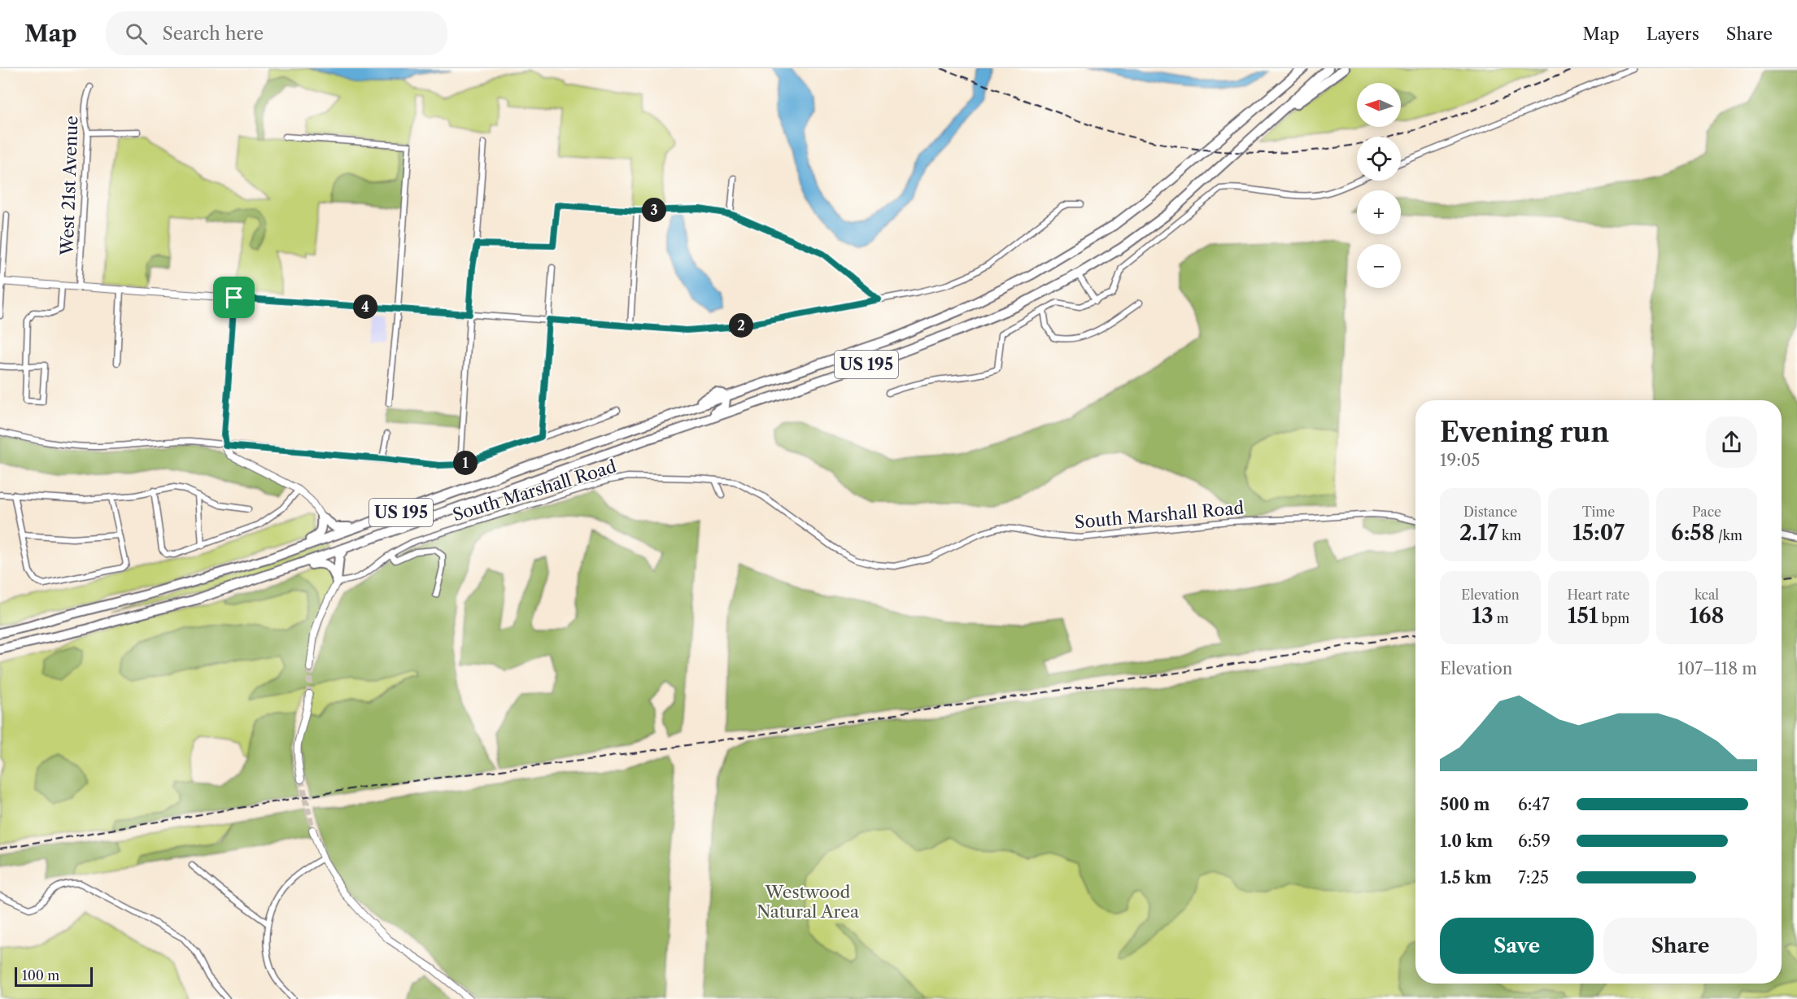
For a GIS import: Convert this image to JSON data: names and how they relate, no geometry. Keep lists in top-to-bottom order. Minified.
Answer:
{"streets":{"highway":["US 195"],"street":["West 21st Avenue","South Marshall Road"]},"parks":["Westwood Natural Area"],"scale_bar":"100 m","north":"left","page":{"header":"Map","search":"Search here","nav":["Map","Layers","Share"],"map_buttons":["+","−"],"pins":["3","4","2","1"],"heading":["Evening run","19:05"],"stats":[["Distance","2.17 km"],["Time","15:07"],["Pace","6:58 /km"],["Elevation","13 m"],["Heart rate","151 bpm"],["kcal","168"]],"chart":["Elevation","107–118 m"],"list":[{"name":"500 m","note":"6:47"},{"name":"1.0 km","note":"6:59"},{"name":"1.5 km","note":"7:25"}],"buttons":["Save","Share"],"scale":"100 m"}}
